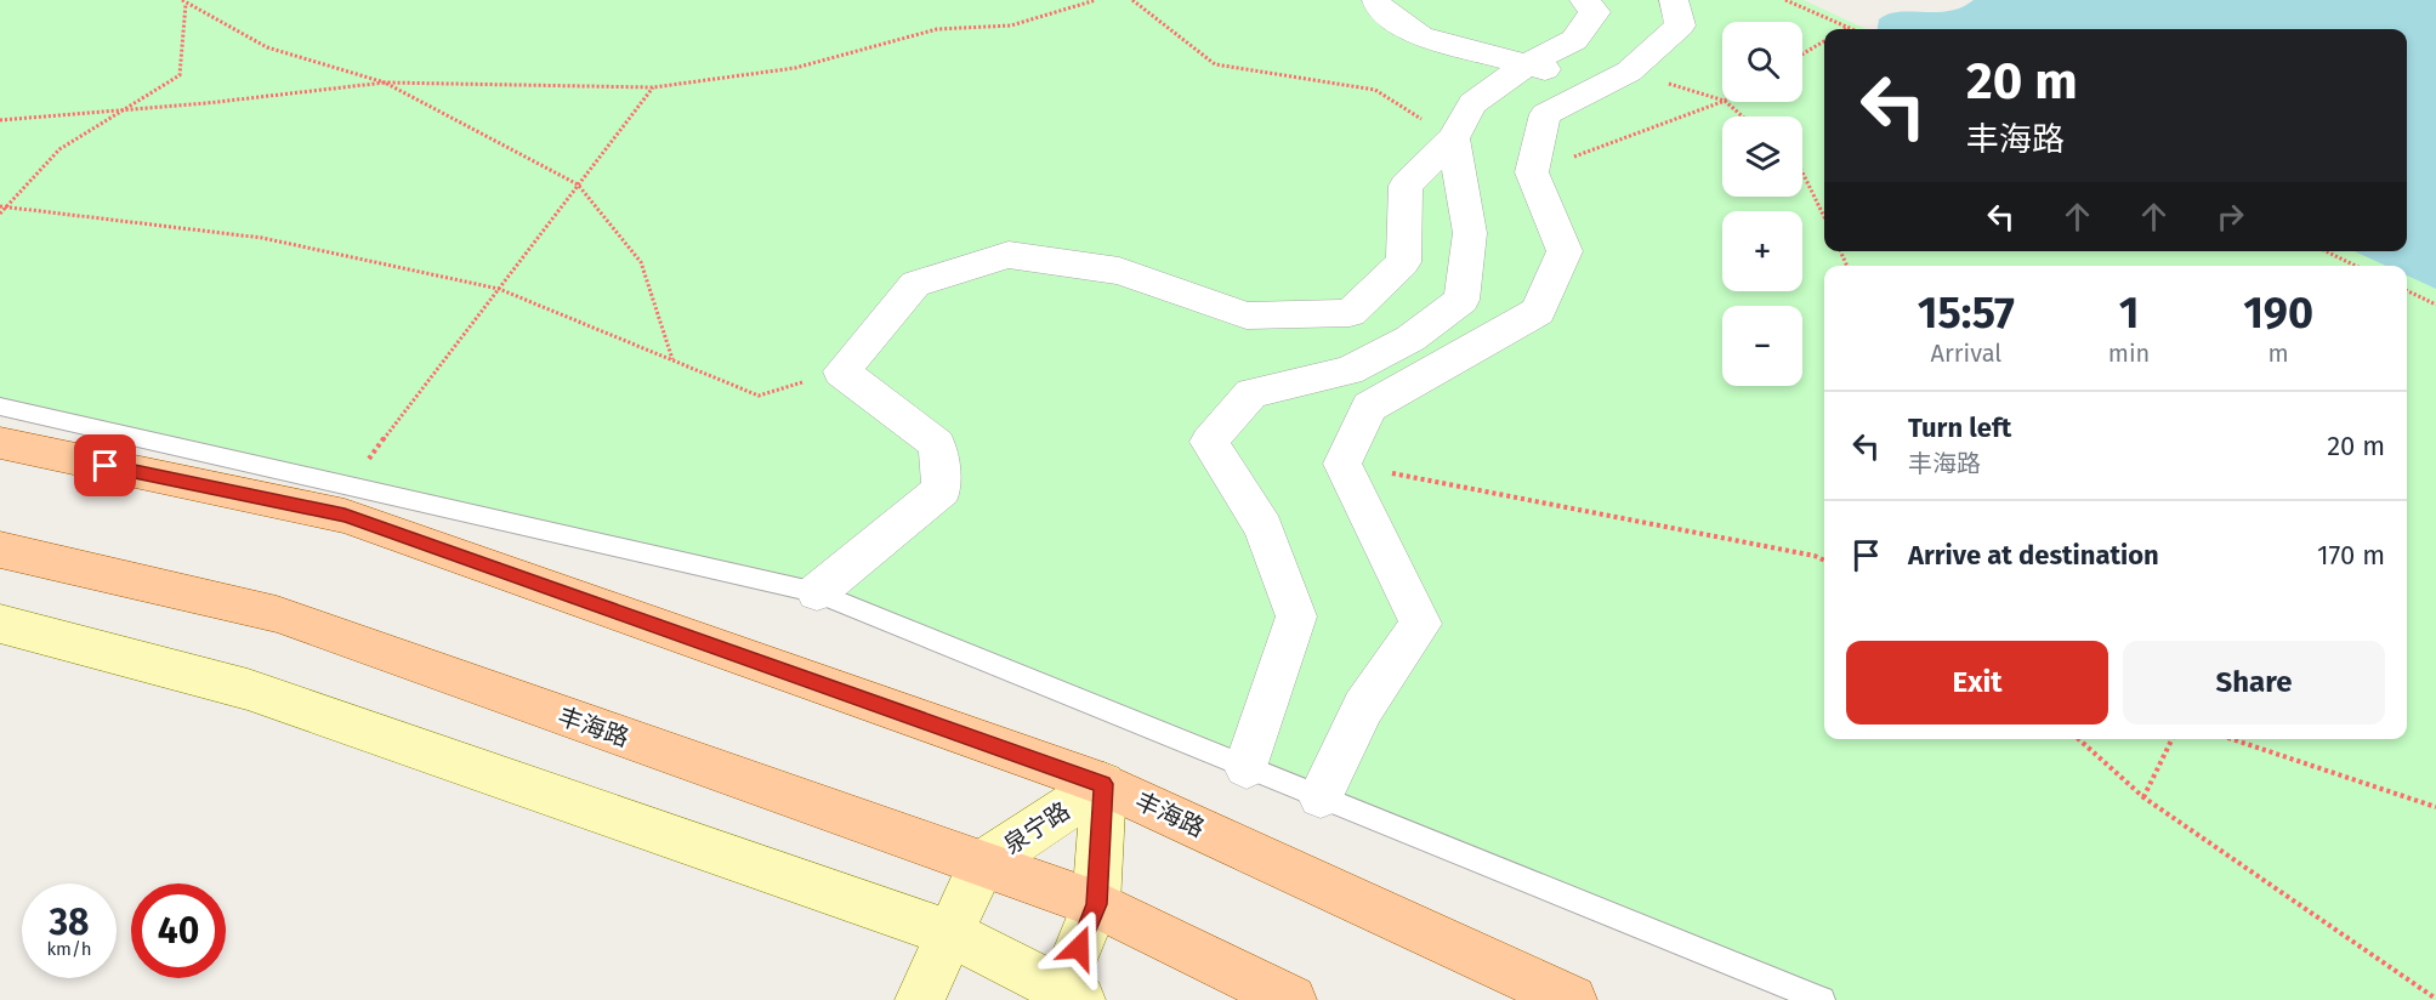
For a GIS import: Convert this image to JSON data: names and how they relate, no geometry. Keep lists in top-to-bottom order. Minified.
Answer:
{"streets":{"main road":["丰海路"],"street":["泉宁路"]},"crossings":[["丰海路","泉宁路"]],"page":{"map_buttons":["+","−"],"turn":["20 m","丰海路"],"eta":["15:57","Arrival","1","min","190","m"],"list":[{"name":"Turn left","note":"丰海路","value":"20 m"},{"name":"Arrive at destination","value":"170 m"}],"buttons":["Exit","Share"],"speed":"38 km/h","limit":"40"}}
